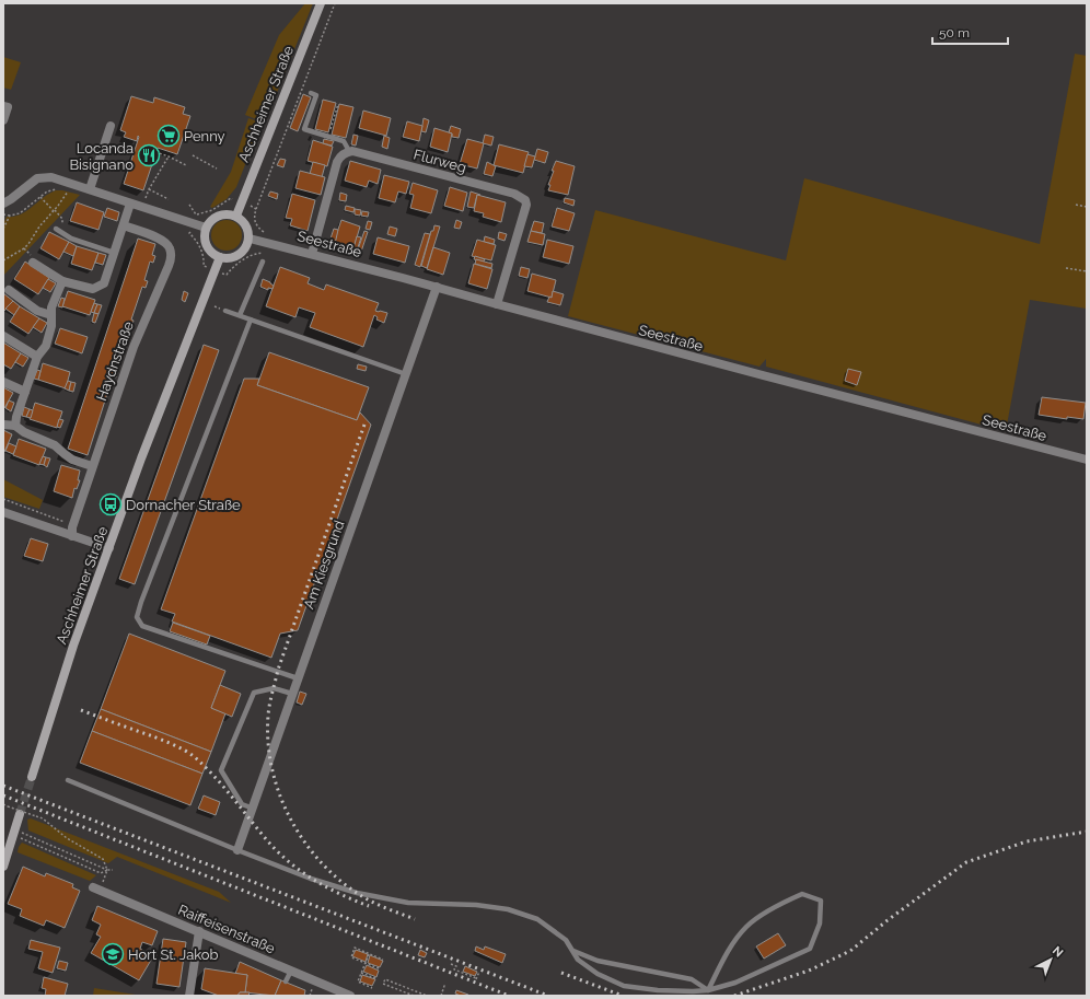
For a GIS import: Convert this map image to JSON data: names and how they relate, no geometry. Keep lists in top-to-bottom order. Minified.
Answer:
{"streets":{"main road":["Aschheimer Straße"],"street":["Flurweg","Seestraße","Haydnstraße","Am Kiesgrund","Raiffeisenstraße"]},"crossings":[["Aschheimer Straße","Seestraße"],["Flurweg","Seestraße"],["Seestraße","Am Kiesgrund"]],"places":{"supermarket":["Penny"],"restaurant":["Locanda Bisignano"],"bus stop":["Dornacher Straße"],"school or university":["Hort St. Jakob"]},"scale_bar":"50 m","north":"top right"}
